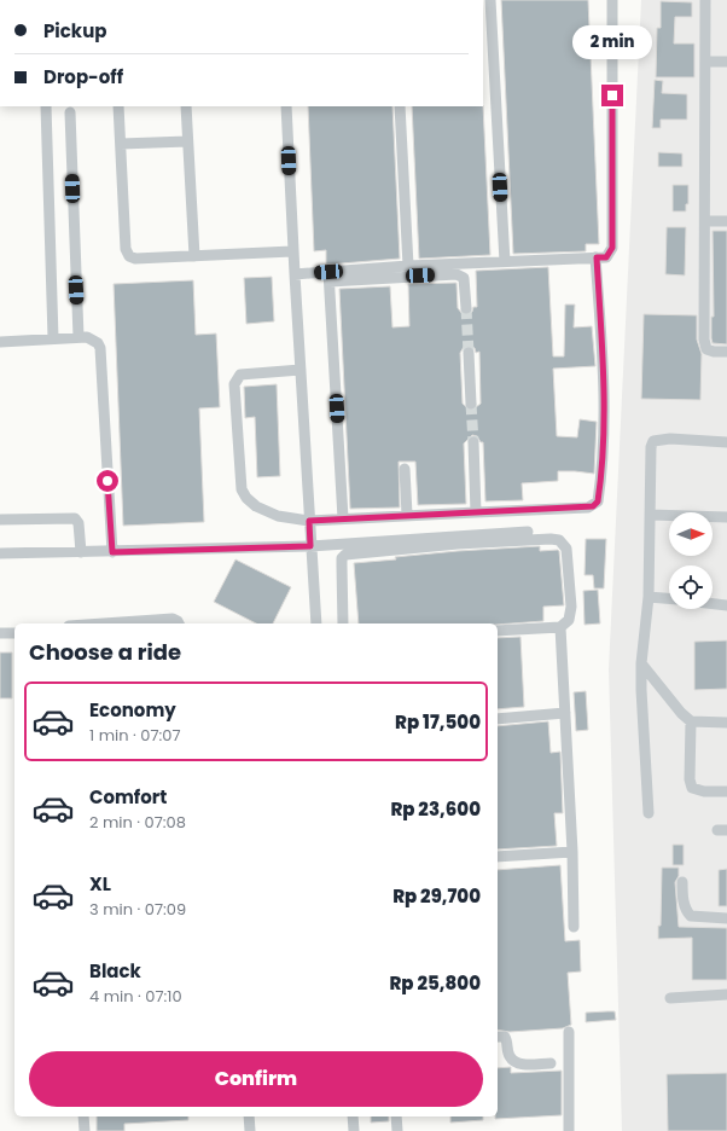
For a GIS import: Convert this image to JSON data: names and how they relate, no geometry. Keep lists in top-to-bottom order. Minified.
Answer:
{"north":"right","page":{"banner":["Pickup","Drop-off"],"bubble":"2 min","heading":"Choose a ride","list":[{"name":"Economy","note":"1 min · 07:07","value":"Rp 17,500"},{"name":"Comfort","note":"2 min · 07:08","value":"Rp 23,600"},{"name":"XL","note":"3 min · 07:09","value":"Rp 29,700"},{"name":"Black","note":"4 min · 07:10","value":"Rp 25,800"}],"buttons":"Confirm"}}
